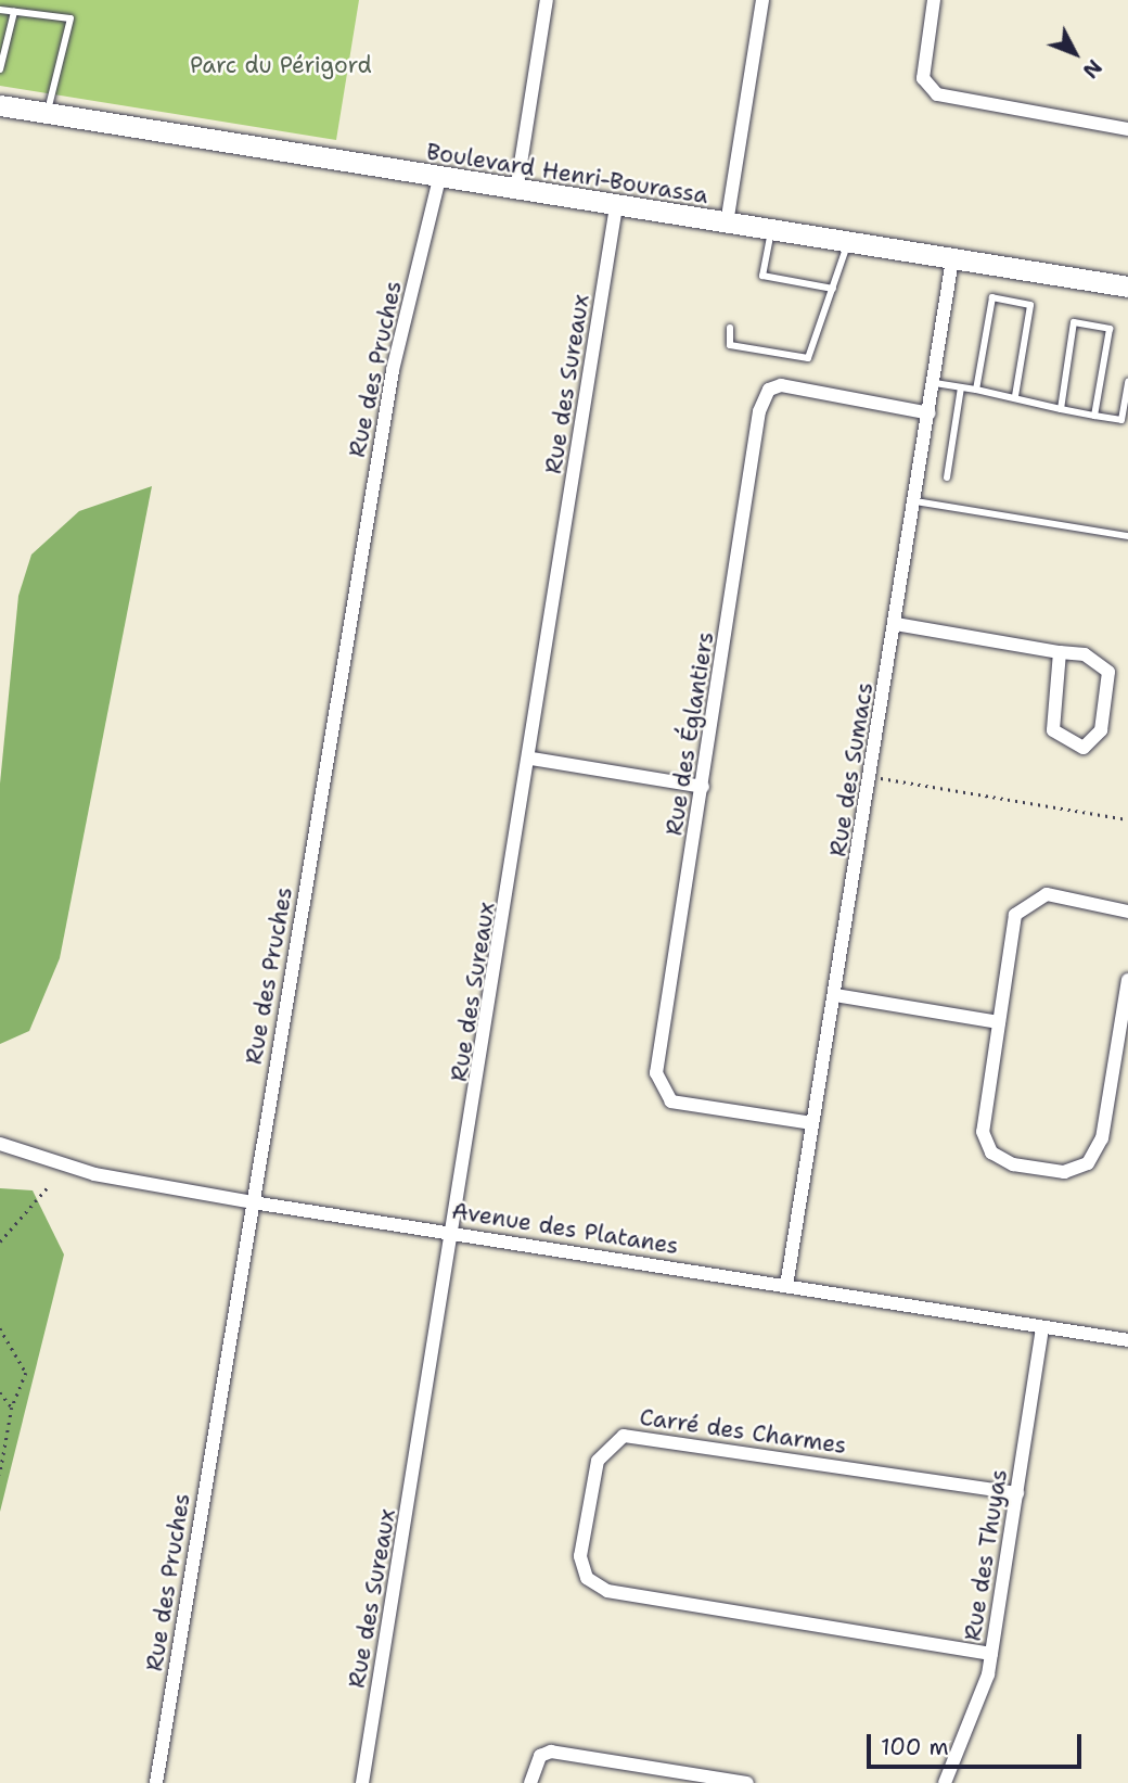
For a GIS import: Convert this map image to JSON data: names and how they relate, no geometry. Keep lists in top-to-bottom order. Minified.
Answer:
{"streets":{"main road":["Boulevard Henri-Bourassa"],"street":["Rue des Pruches","Rue des Sureaux","Rue des Églantiers","Rue des Sumacs","Avenue des Platanes","Carré des Charmes","Rue des Thuyas"]},"crossings":[["Boulevard Henri-Bourassa","Rue des Pruches"],["Boulevard Henri-Bourassa","Rue des Sureaux"],["Boulevard Henri-Bourassa","Rue des Sumacs"],["Rue des Pruches","Avenue des Platanes"],["Rue des Sureaux","Avenue des Platanes"],["Rue des Églantiers","Rue des Sumacs"],["Rue des Sumacs","Avenue des Platanes"],["Avenue des Platanes","Rue des Thuyas"],["Carré des Charmes","Rue des Thuyas"]],"parks":["Parc du Périgord"],"scale_bar":"100 m","north":"bottom right"}
